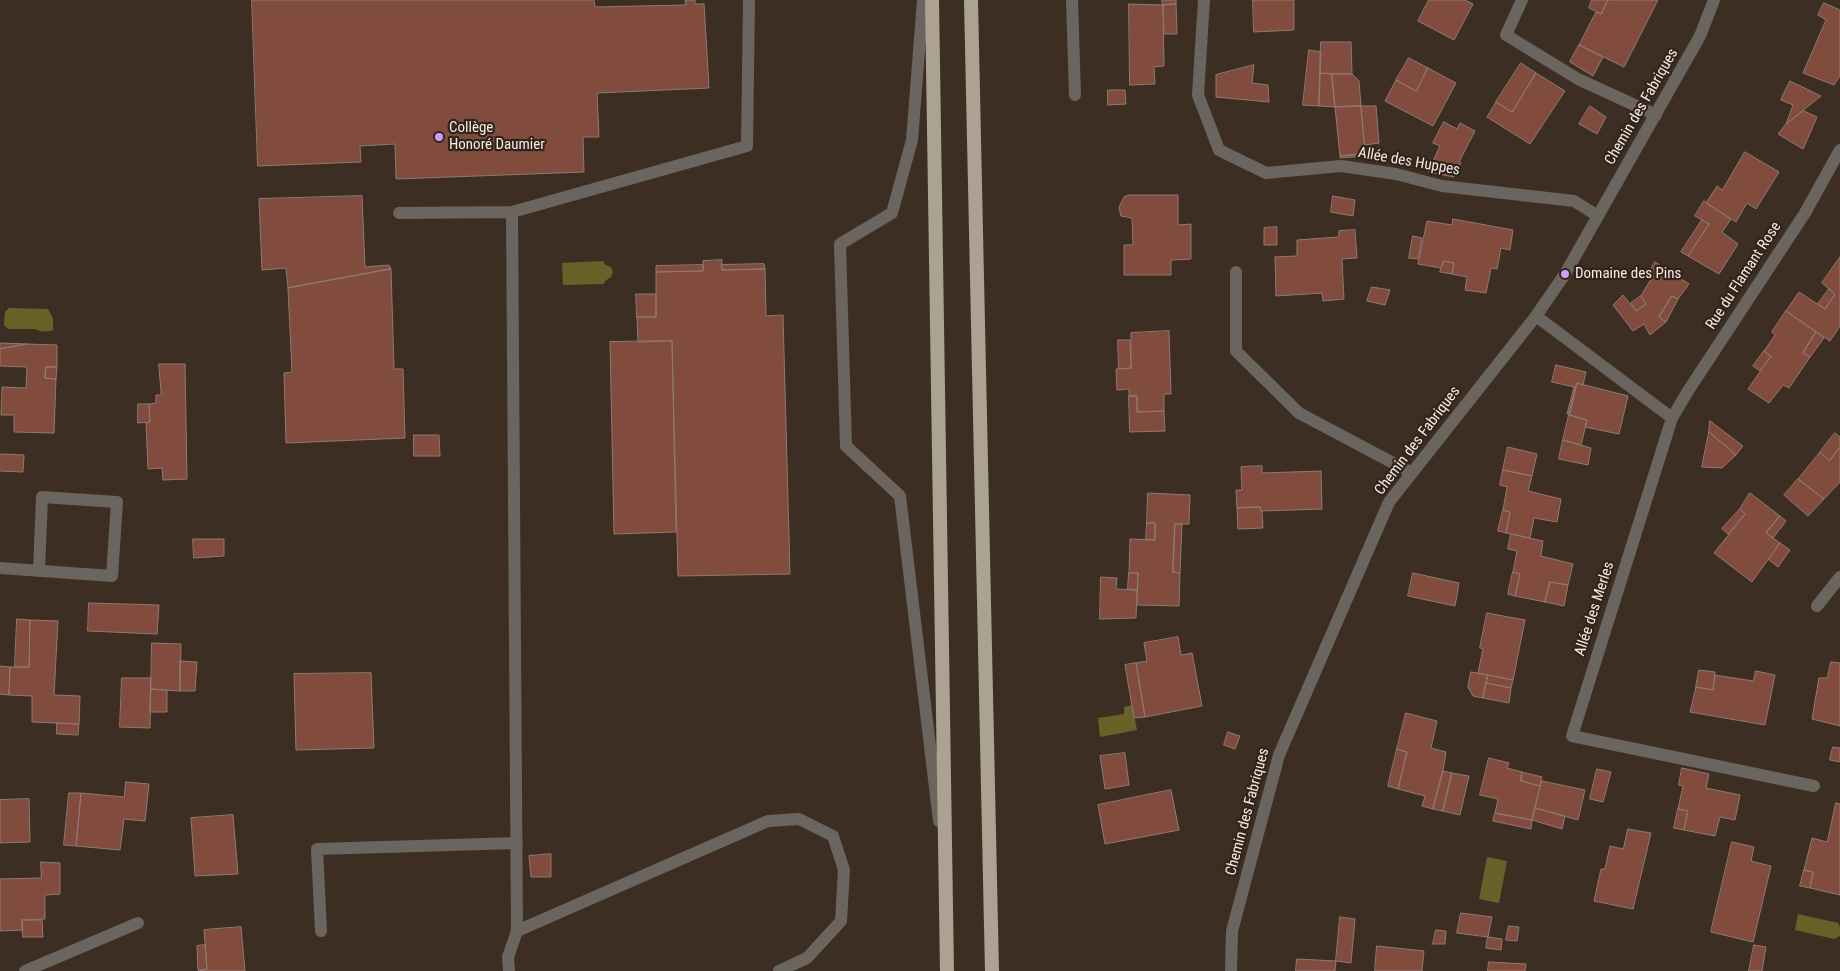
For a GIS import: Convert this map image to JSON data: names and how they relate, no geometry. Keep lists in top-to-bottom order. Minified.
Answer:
{"streets":{"street":["Chemin des Fabriques","Allée des Huppes","Rue du Flamant Rose","Allée des Merles"]},"crossings":[["Chemin des Fabriques","Allée des Huppes"],["Rue du Flamant Rose","Allée des Merles"]],"places":["Collège Honoré Daumier","Domaine des Pins"]}
